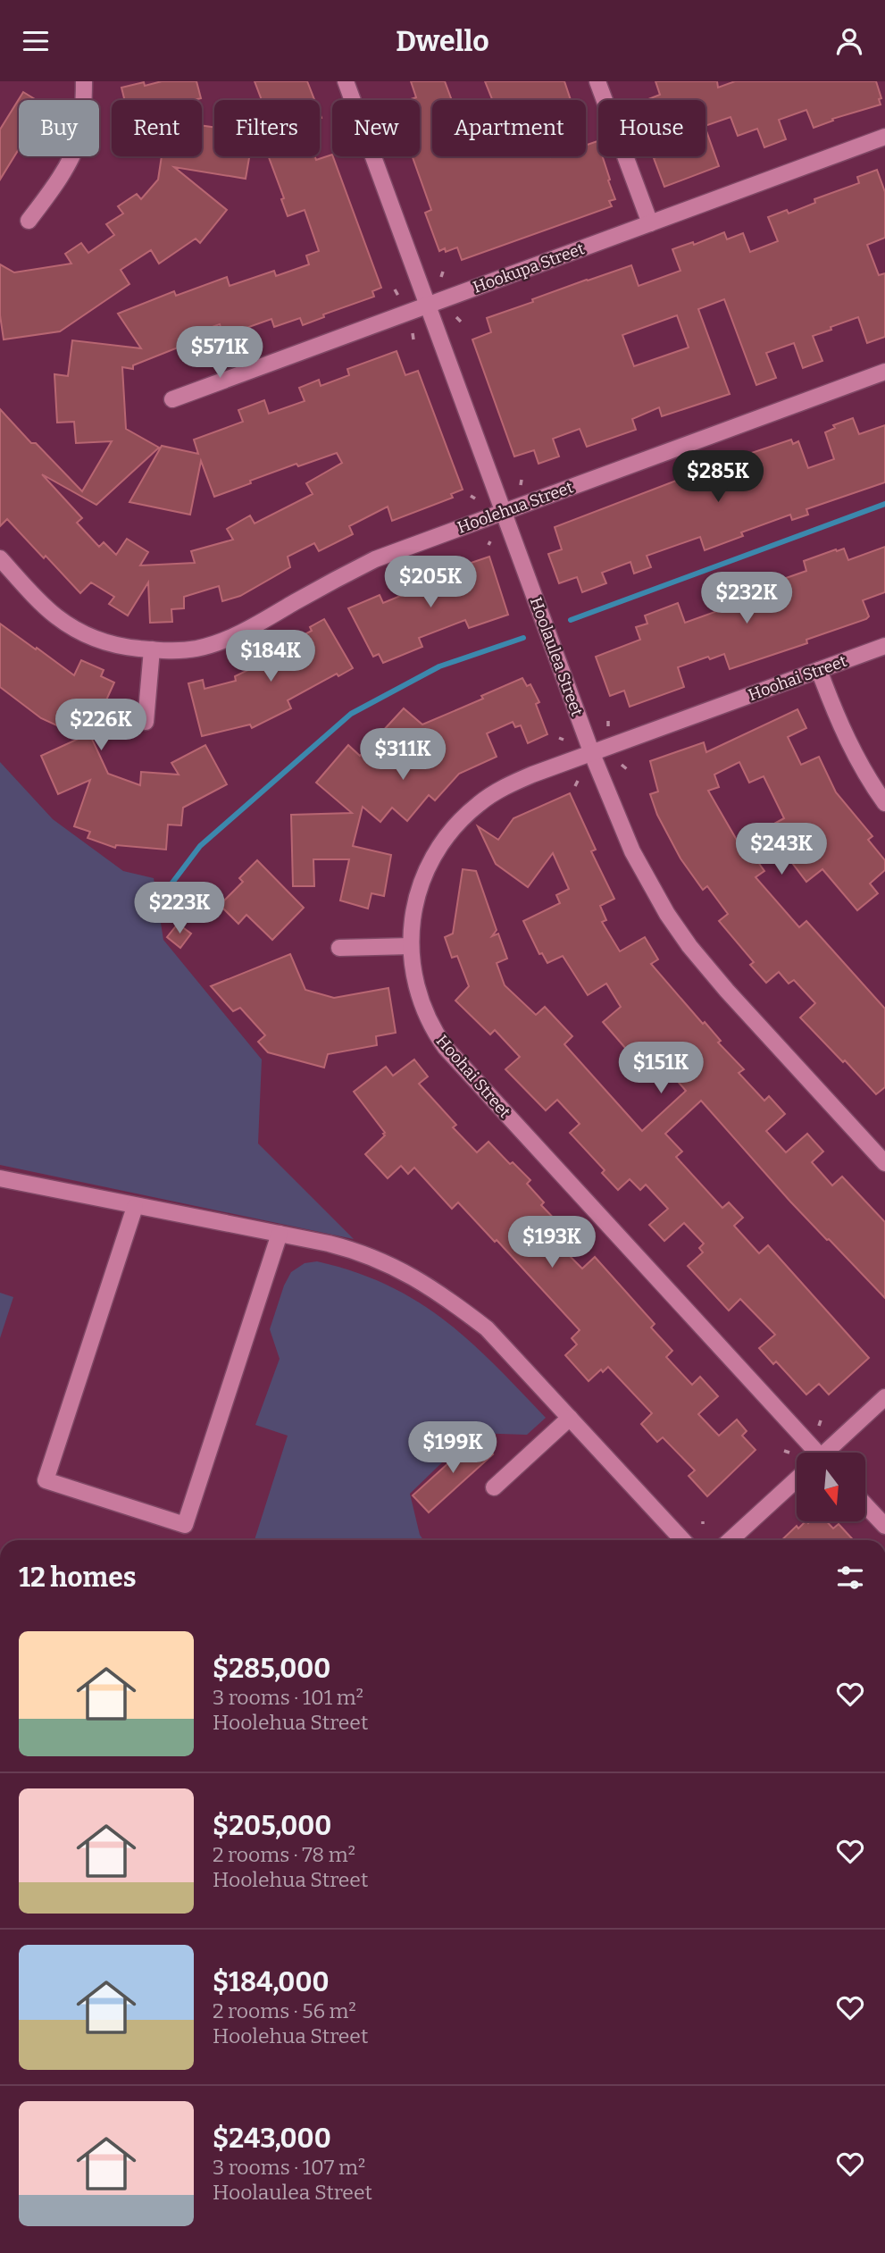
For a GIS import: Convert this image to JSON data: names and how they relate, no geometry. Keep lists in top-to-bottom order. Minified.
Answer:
{"streets":{"street":["Hookupa Street","Hoolehua Street","Hoolaulea Street","Hoohai Street"]},"crossings":[["Hookupa Street","Hoolaulea Street"],["Hoolehua Street","Hoolaulea Street"],["Hoolaulea Street","Hoohai Street"]],"north":"bottom","page":{"header":"Dwello","chip":["Buy","Rent","Filters","New","Apartment","House"],"price":["$571K","$285K","$205K","$232K","$184K","$226K","$311K","$243K","$223K","$151K","$193K","$199K"],"heading":"12 homes","list":[{"name":"$285,000","note":"3 rooms · 101 m² · Hoolehua Street"},{"name":"$205,000","note":"2 rooms · 78 m² · Hoolehua Street"},{"name":"$184,000","note":"2 rooms · 56 m² · Hoolehua Street"},{"name":"$243,000","note":"3 rooms · 107 m² · Hoolaulea Street"}]}}
